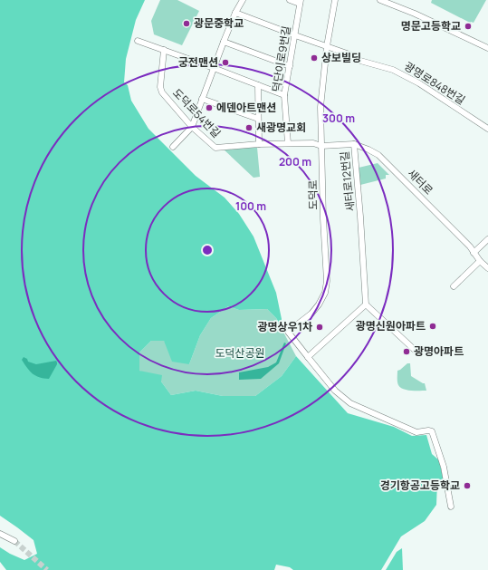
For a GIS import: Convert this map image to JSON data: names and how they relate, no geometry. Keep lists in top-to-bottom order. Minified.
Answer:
{"streets":{"street":["덕단이로9번길","광명로848번길","도덕로54번길","새터로12번길","새터로","도덕로"]},"crossings":[["덕단이로9번길","광명로848번길"],["덕단이로9번길","도덕로54번길"],["광명로848번길","도덕로"],["도덕로54번길","새터로"],["도덕로54번길","도덕로"],["새터로12번길","새터로"],["새터로","도덕로"]],"parks":["도덕산공원"],"places":["광문중학교","명문고등학교","상보빌딩","궁전맨션","에덴아트맨션","새광명교회","광명신원아파트","광명상우1차","광명아파트","경기항공고등학교"],"rings":["300 m","200 m","100 m"]}
